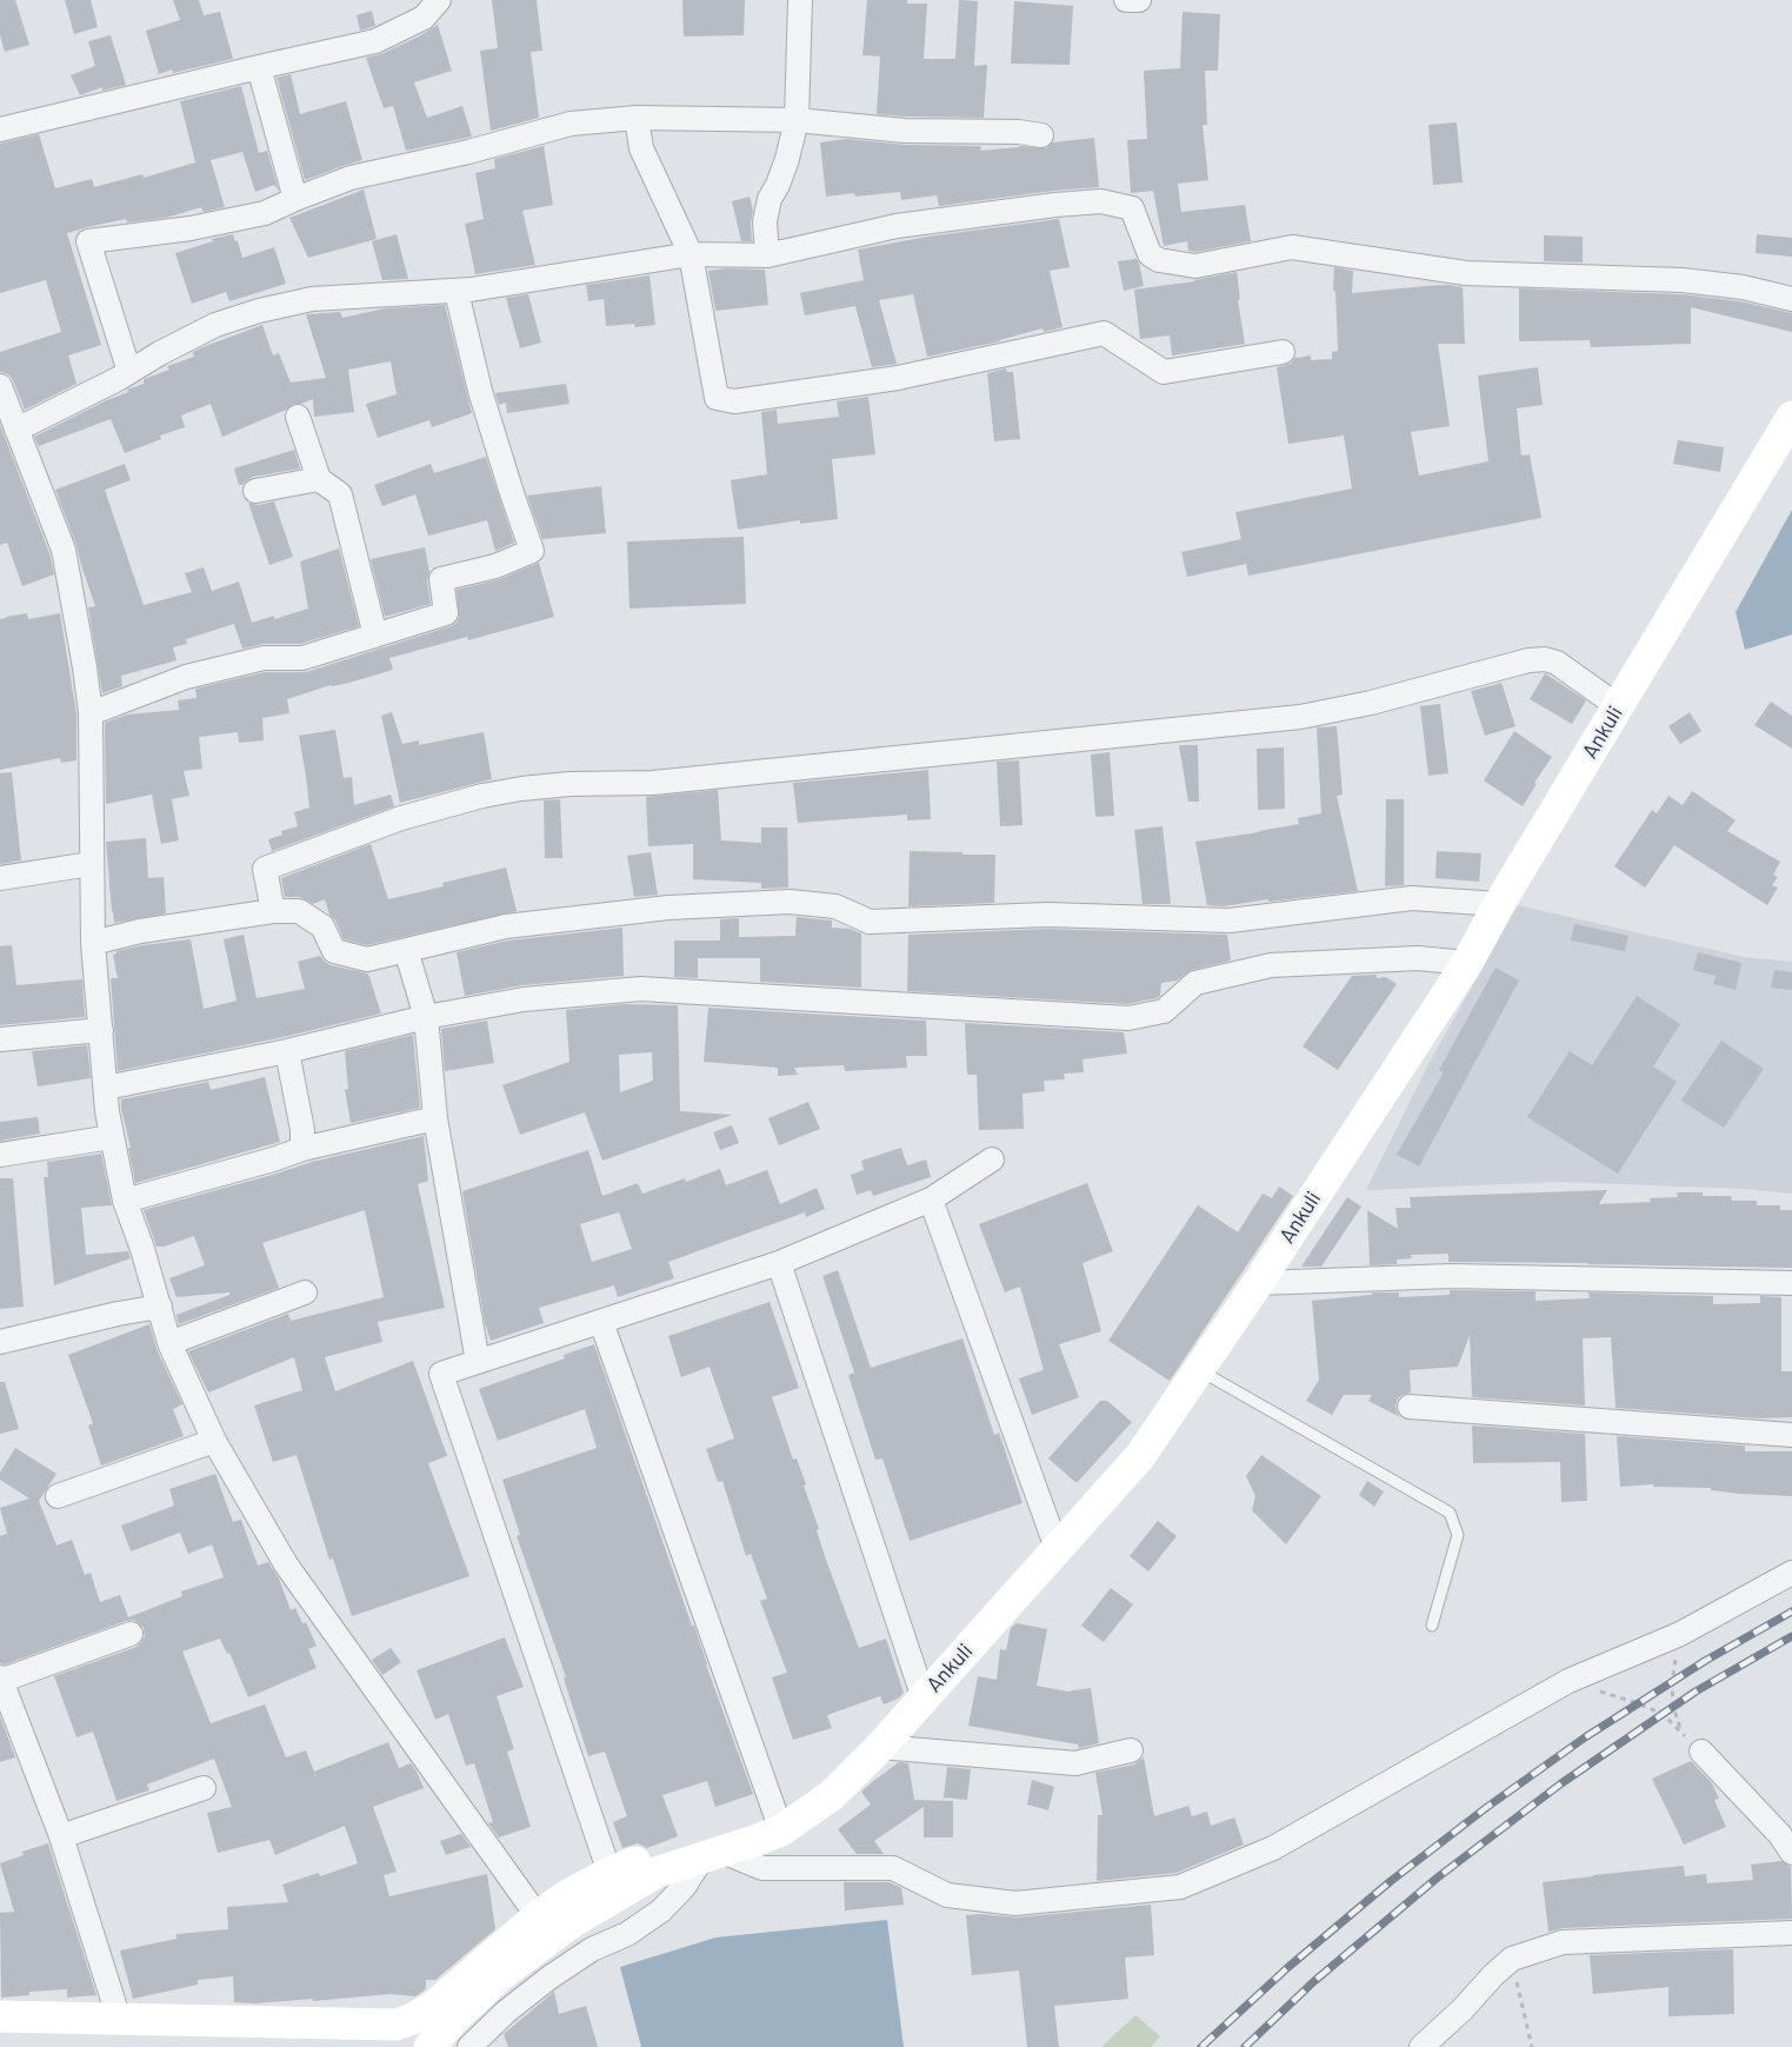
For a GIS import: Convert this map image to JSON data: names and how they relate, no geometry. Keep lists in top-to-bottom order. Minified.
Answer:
{"streets":{"main road":["Ankuli"]}}
